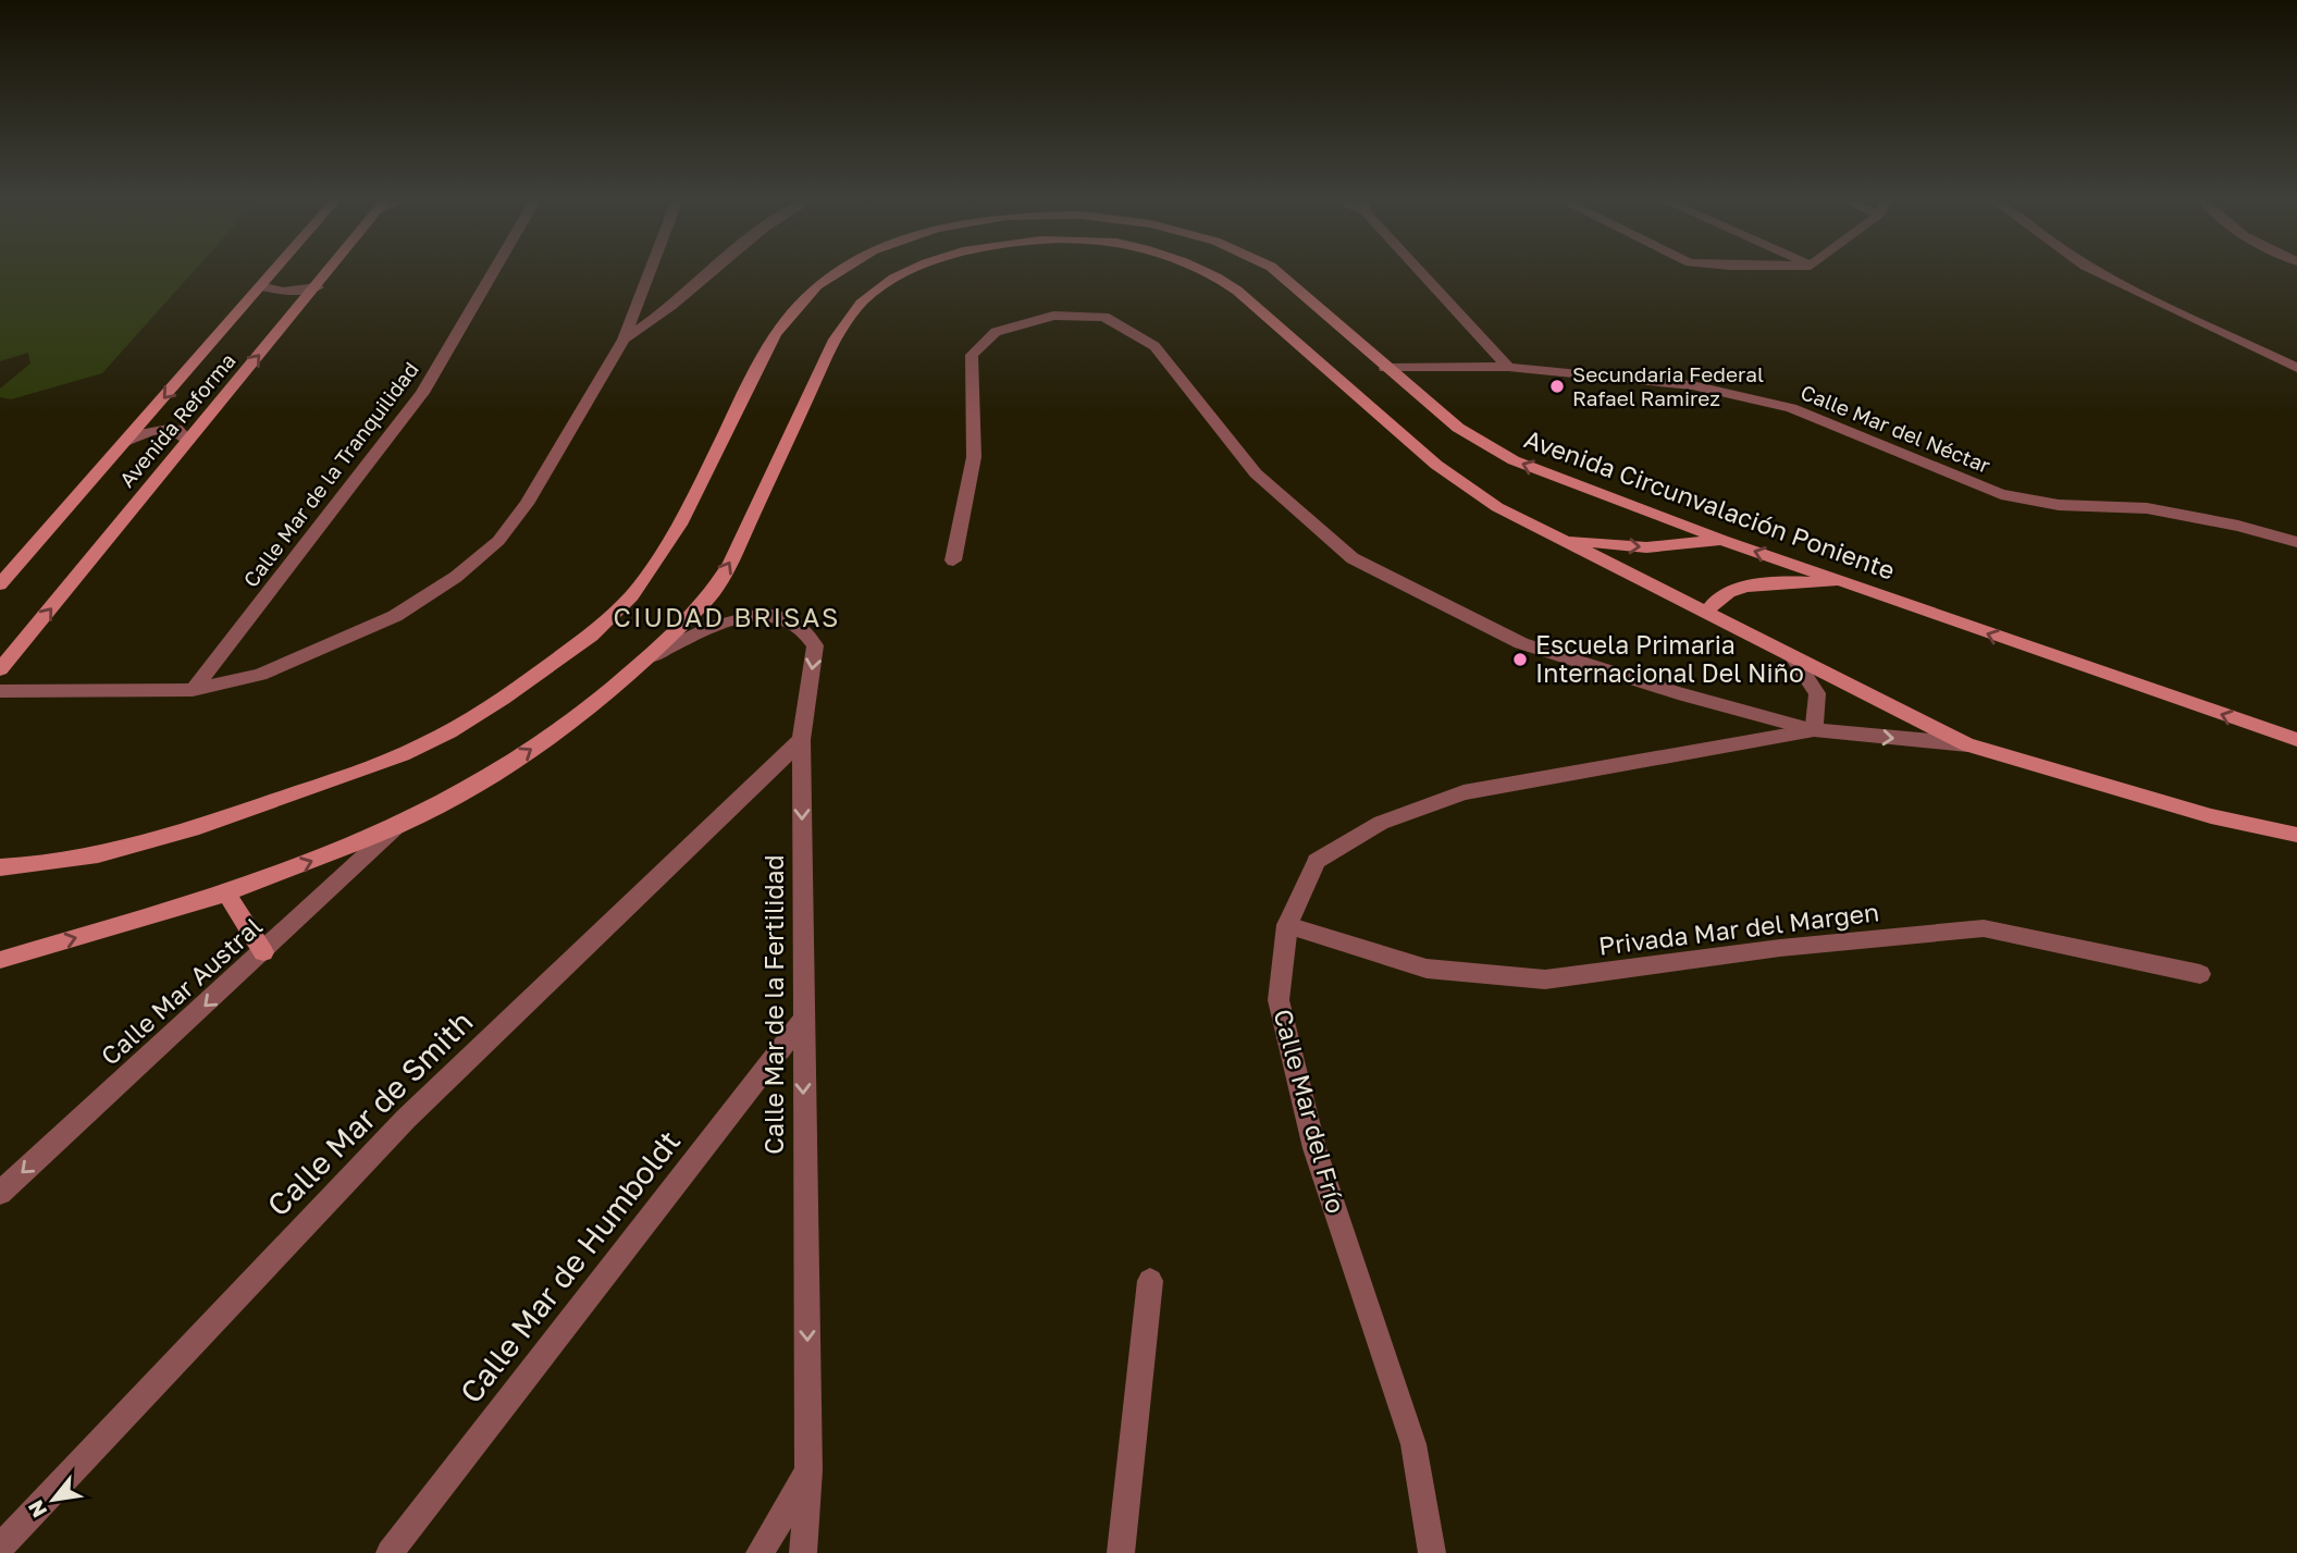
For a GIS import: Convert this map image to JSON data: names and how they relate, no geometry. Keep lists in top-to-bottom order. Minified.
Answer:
{"streets":{"main road":["Avenida Reforma","Avenida Circunvalación Poniente"],"street":["Calle Mar del Néctar","Calle Mar de la Tranquilidad","Privada Mar del Margen","Calle Mar Austral","Calle Mar de la Fertilidad","Calle Mar del Frío","Calle Mar de Smith","Calle Mar de Humboldt"]},"crossings":[["Calle Mar del Néctar","Avenida Circunvalación Poniente"],["Privada Mar del Margen","Calle Mar del Frío"],["Calle Mar de la Fertilidad","Calle Mar de Smith"],["Calle Mar de la Fertilidad","Calle Mar de Humboldt"]],"one_way":["Calle Mar Austral","Calle Mar de la Fertilidad"],"districts":["CIUDAD BRISAS"],"places":["Secundaria Federal Rafael Ramirez","Escuela Primaria Internacional Del Niño"],"north":"bottom left"}
